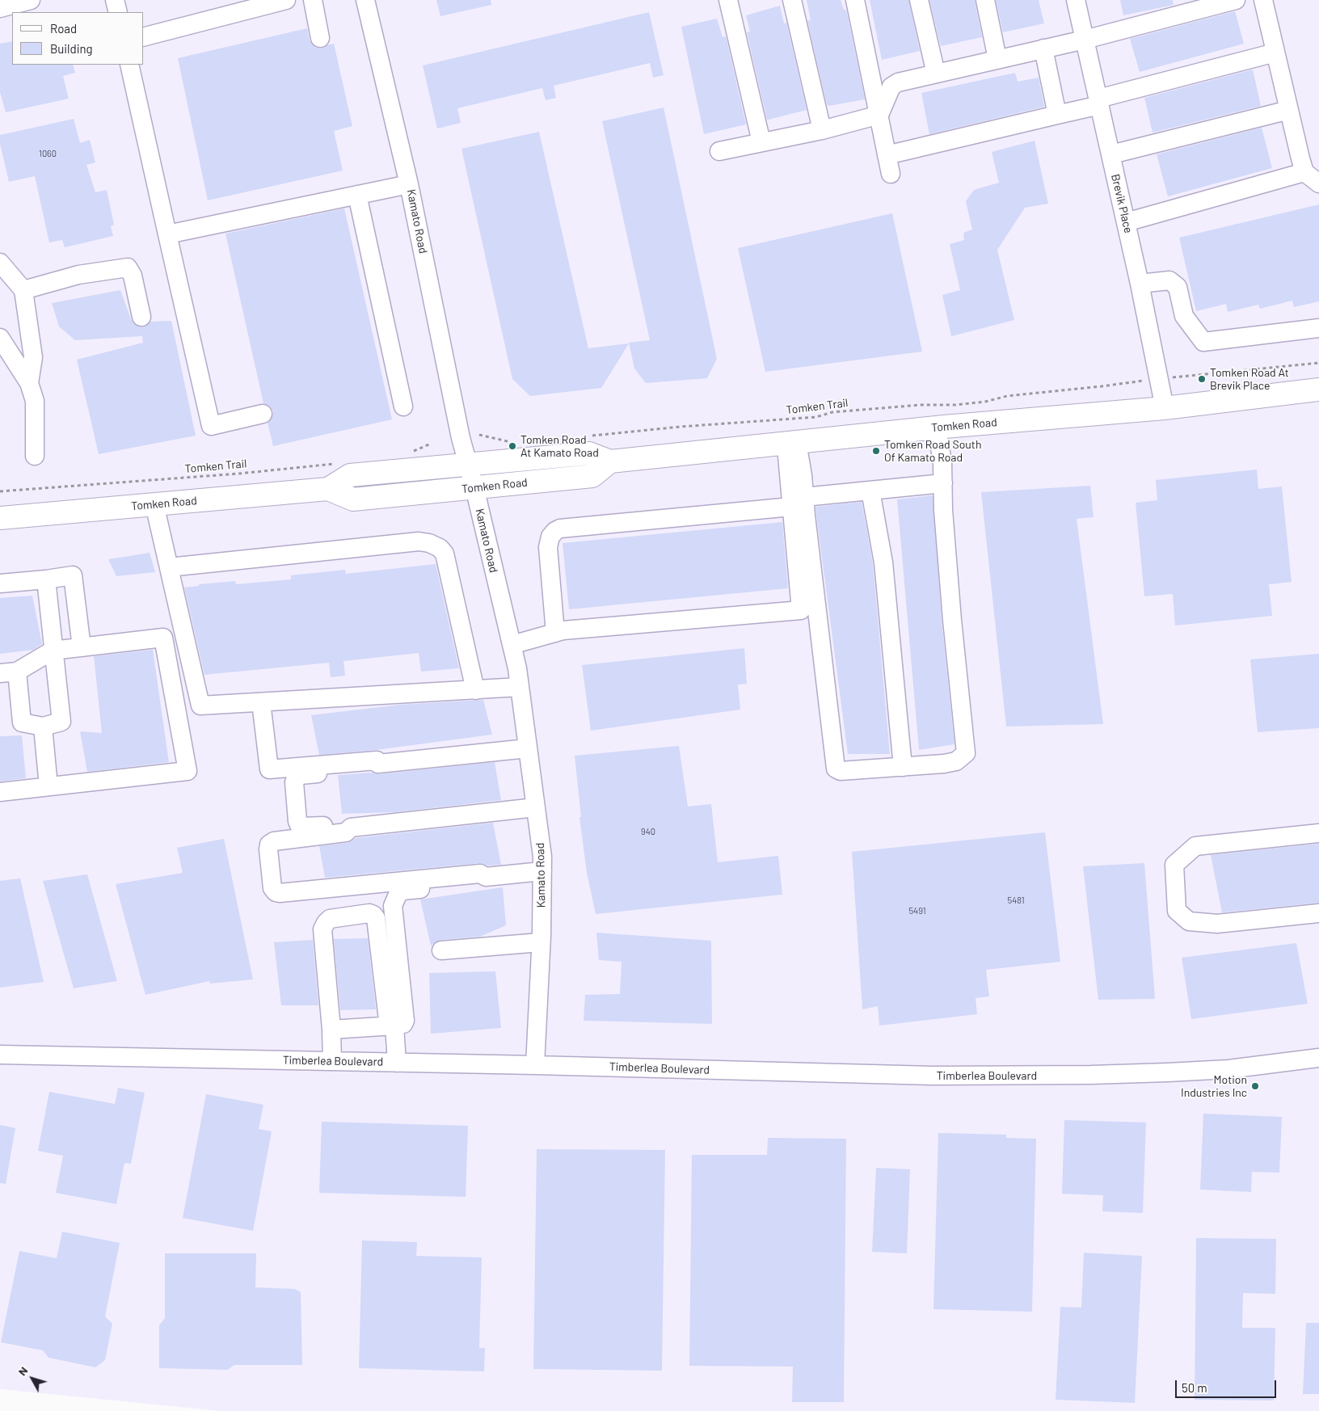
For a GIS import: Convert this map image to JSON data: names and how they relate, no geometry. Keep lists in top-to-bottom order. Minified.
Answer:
{"streets":{"main road":["Tomken Road"],"street":["Brevik Place","Kamato Road","Timberlea Boulevard"],"path":["Tomken Trail"]},"crossings":[["Brevik Place","Tomken Road"],["Kamato Road","Tomken Road"],["Kamato Road","Timberlea Boulevard"]],"places":["Tomken Road At Brevik Place","Tomken Road At Kamato Road","Tomken Road South Of Kamato Road","Motion Industries Inc"],"house_numbers":["1060","940","5481","5491"],"legend":["Road","Building"],"scale_bar":"50 m","north":"top left"}
